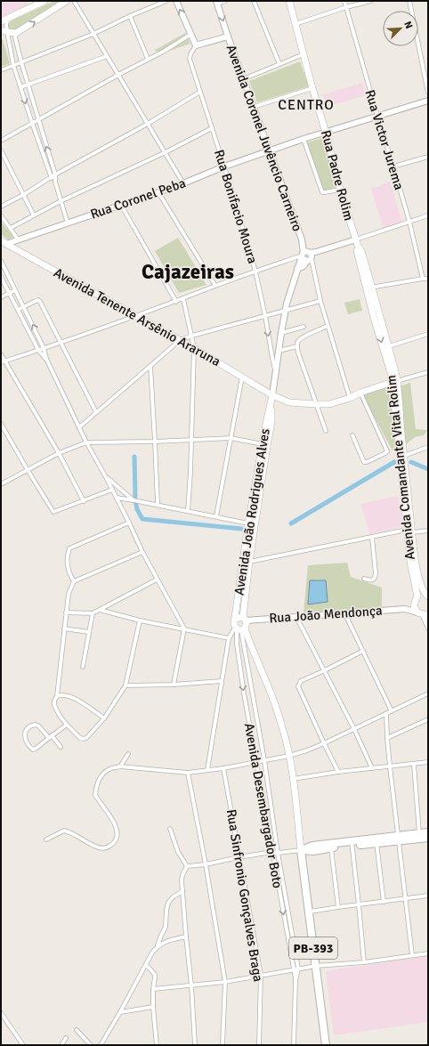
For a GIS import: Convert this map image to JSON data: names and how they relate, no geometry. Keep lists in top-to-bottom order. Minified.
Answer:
{"streets":{"highway":["PB-393"],"main road":["Avenida Coronel Juvêncio Carneiro","Rua Padre Rolim","Rua Coronel Peba","Avenida Tenente Arsênio Araruna","Avenida Comandante Vital Rolim","Avenida João Rodrigues Alves","Rua João Mendonça"],"street":["Rua Victor Jurema","Rua Bonifacio Moura","Avenida Desembargador Boto","Rua Sinfronio Gonçalves Braga"]},"crossings":[["Avenida Coronel Juvêncio Carneiro","Rua Coronel Peba"],["Avenida Coronel Juvêncio Carneiro","Avenida João Rodrigues Alves"],["Rua Victor Jurema","Rua Coronel Peba"],["Rua Padre Rolim","Rua Coronel Peba"],["Rua Padre Rolim","Avenida Comandante Vital Rolim"],["Rua Padre Rolim","Avenida João Rodrigues Alves"],["Rua Coronel Peba","Rua Bonifacio Moura"],["Rua Coronel Peba","Avenida Tenente Arsênio Araruna"],["Rua Bonifacio Moura","Avenida João Rodrigues Alves"],["Avenida Tenente Arsênio Araruna","Avenida Comandante Vital Rolim"],["Avenida Tenente Arsênio Araruna","Avenida João Rodrigues Alves"],["Avenida Comandante Vital Rolim","Avenida João Rodrigues Alves"],["Avenida João Rodrigues Alves","Rua João Mendonça"],["Avenida João Rodrigues Alves","Avenida Desembargador Boto"],["Rua João Mendonça","Avenida Desembargador Boto"]],"districts":["CENTRO","Cajazeiras"],"north":"top right"}
